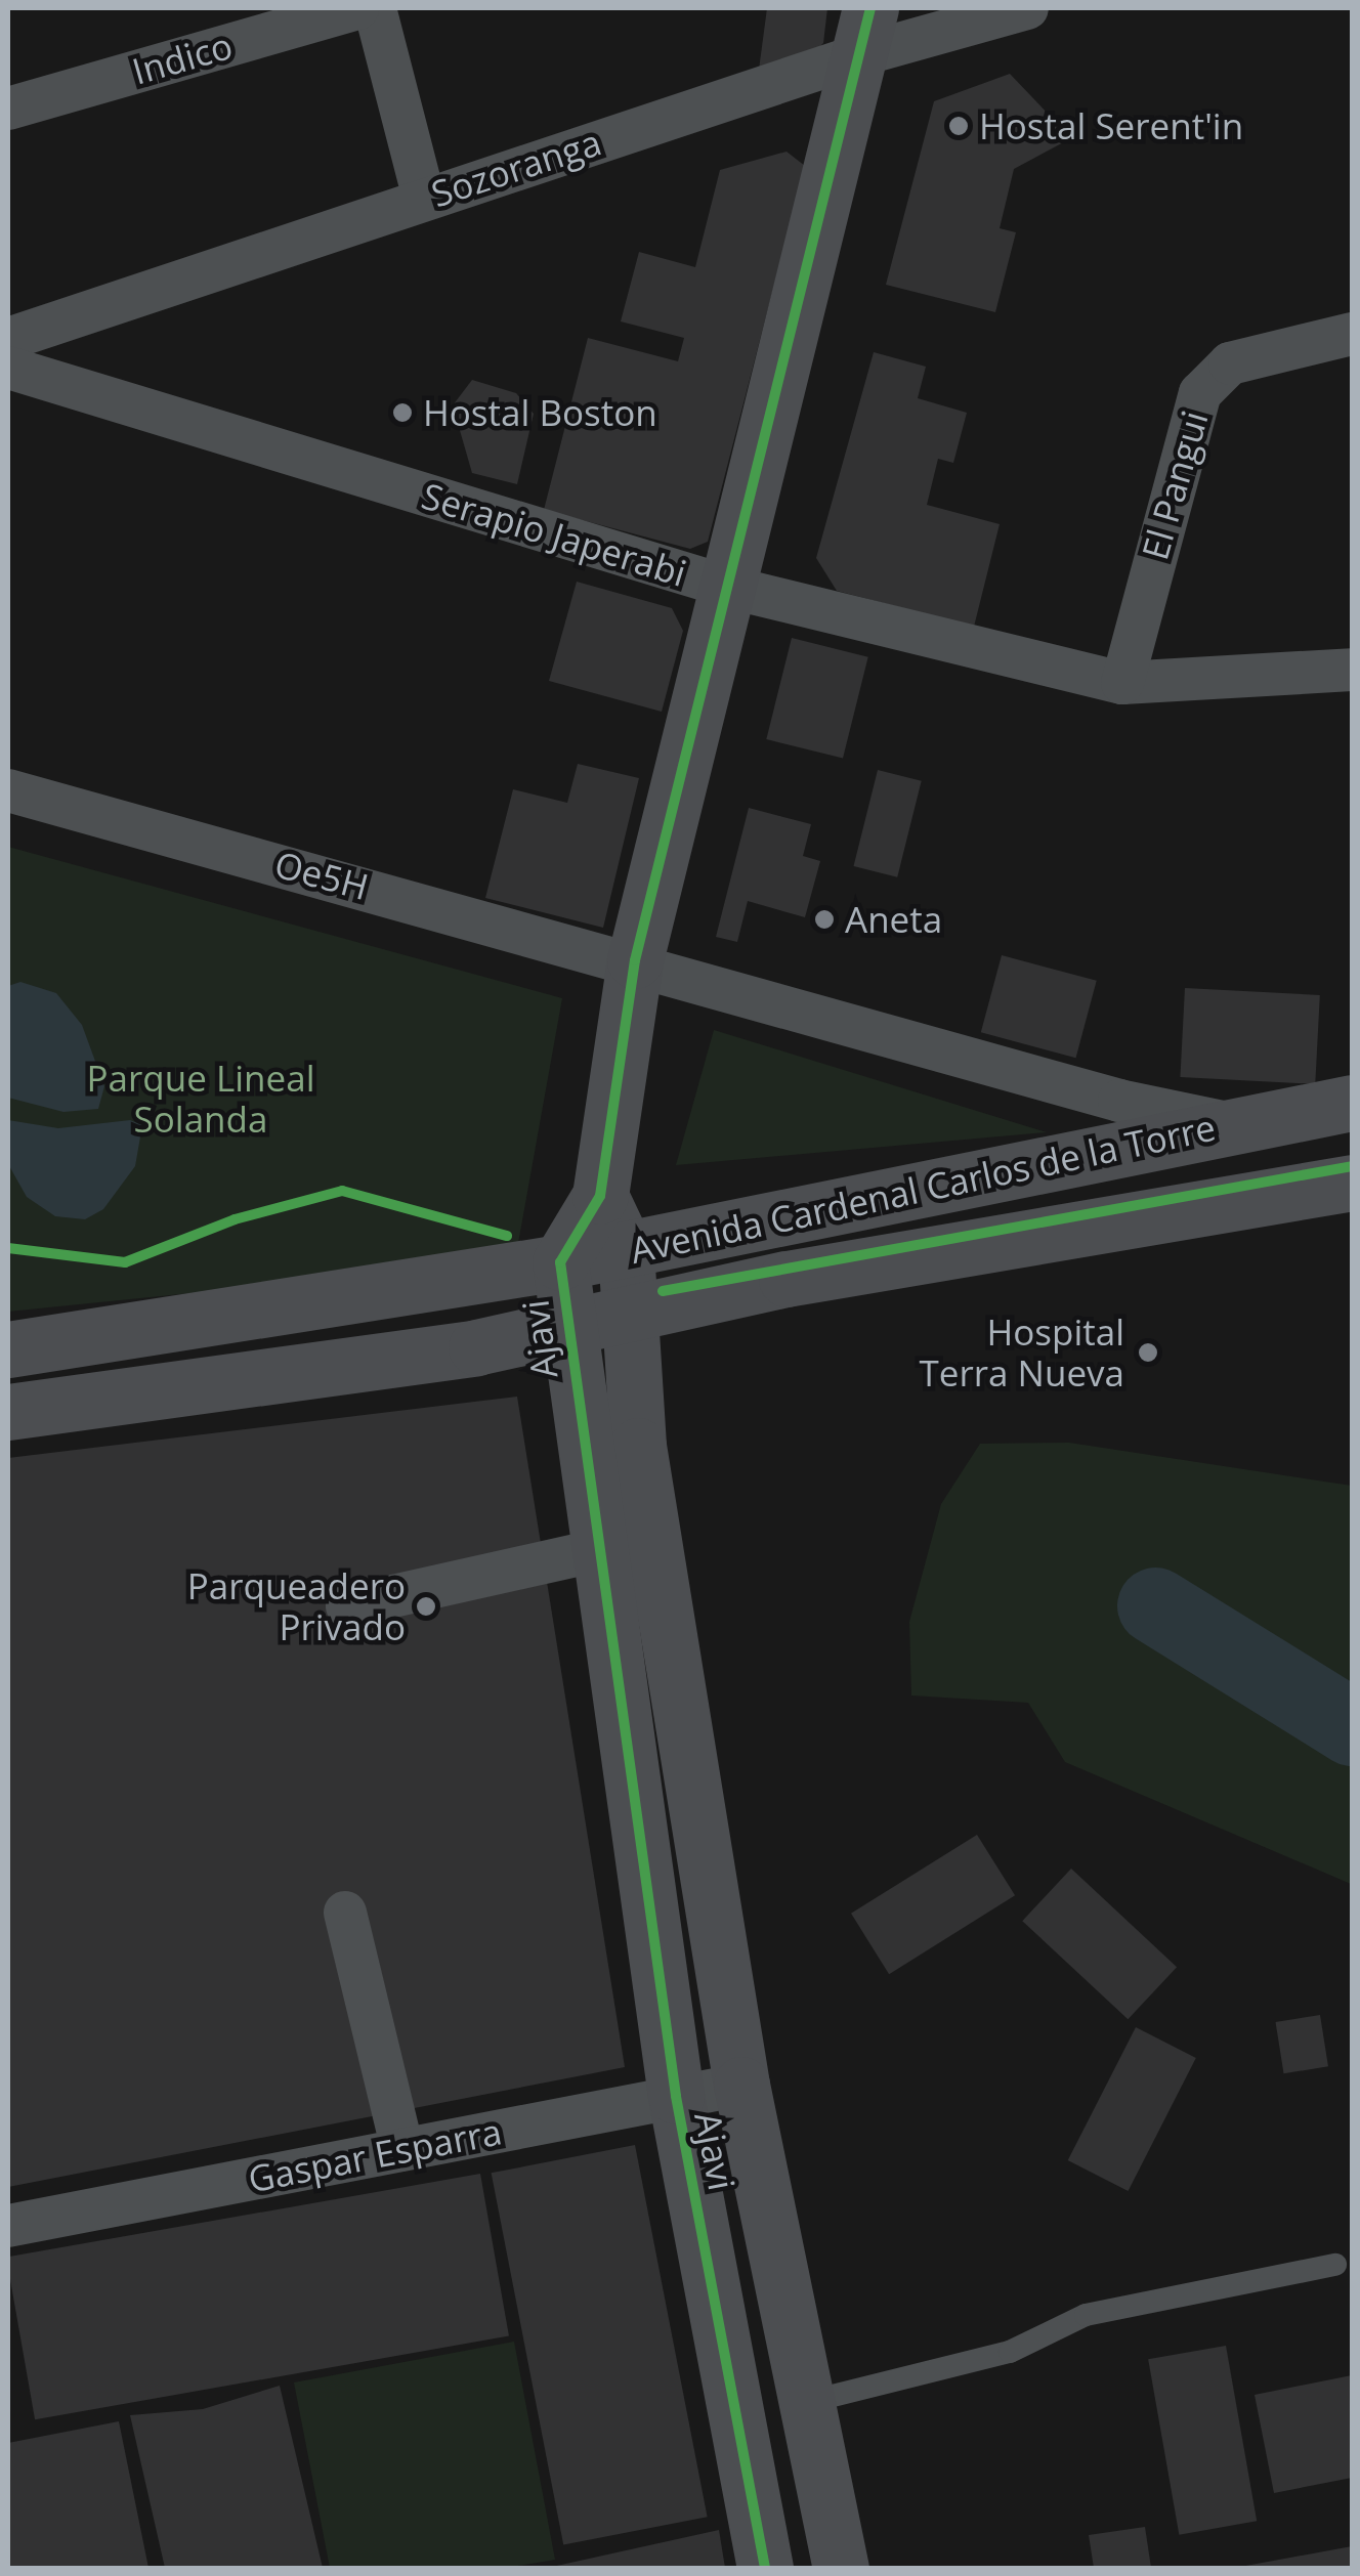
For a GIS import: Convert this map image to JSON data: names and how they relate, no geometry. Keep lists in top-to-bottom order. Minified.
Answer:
{"streets":{"street":["Indico","Sozoranga","El Pangui","Serapio Japerabi","Oe5H","Avenida Cardenal Carlos de la Torre","Ajavi","Gaspar Esparra"]},"crossings":[["Sozoranga","Ajavi"],["El Pangui","Serapio Japerabi"],["Serapio Japerabi","Ajavi"],["Oe5H","Avenida Cardenal Carlos de la Torre"],["Oe5H","Ajavi"],["Avenida Cardenal Carlos de la Torre","Ajavi"],["Ajavi","Gaspar Esparra"]],"parks":["Parque Lineal Solanda"],"places":["Hostal Serent'in","Hostal Boston","Aneta","Hospital Terra Nueva","Parqueadero Privado"]}
